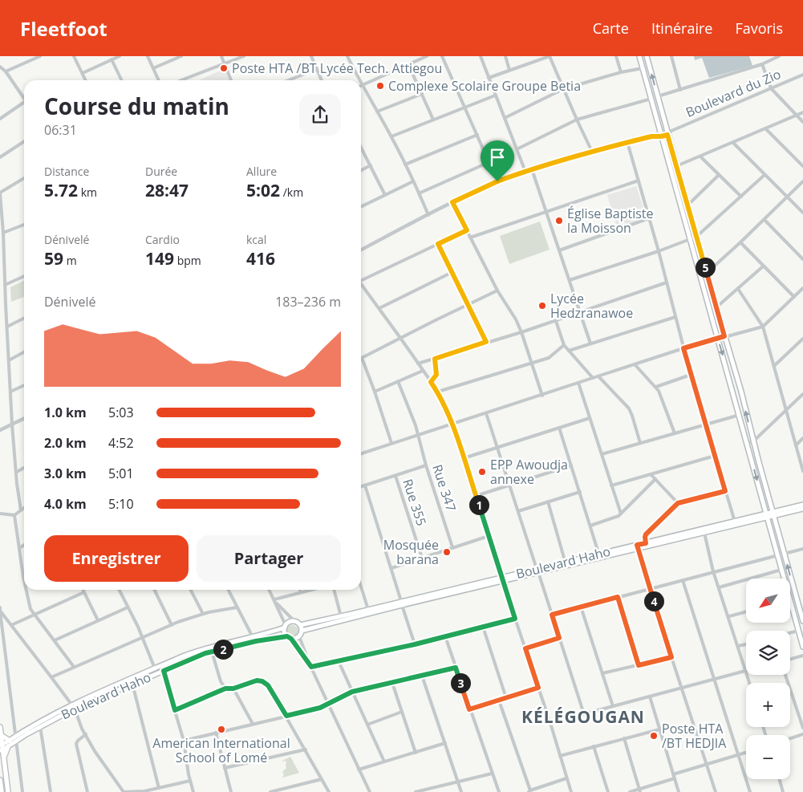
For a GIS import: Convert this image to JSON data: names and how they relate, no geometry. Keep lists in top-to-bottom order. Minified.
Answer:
{"streets":{"main road":["Boulevard Haho"],"street":["Boulevard du Zio","Rue 347","Rue 355"]},"districts":["KÉLÉGOUGAN"],"places":["Poste HTA /BT Lycée Tech. Attiegou","Complexe Scolaire Groupe Betia","Église Baptiste la Moisson","Lycée Hedzranawoe","EPP Awoudja annexe","Mosquée barana","American International School of Lomé","Poste HTA /BT HEDJIA"],"north":"bottom left","page":{"header":"Fleetfoot","nav":["Carte","Itinéraire","Favoris"],"heading":["Course du matin","06:31"],"stats":[["Distance","5.72 km"],["Durée","28:47"],["Allure","5:02 /km"],["Dénivelé","59 m"],["Cardio","149 bpm"],["kcal","416"]],"pins":["5","1","4","2","3"],"chart":["Dénivelé","183–236 m"],"list":[{"name":"1.0 km","note":"5:03"},{"name":"2.0 km","note":"4:52"},{"name":"3.0 km","note":"5:01"},{"name":"4.0 km","note":"5:10"}],"buttons":["Enregistrer","Partager"],"map_buttons":["+","−"]}}
